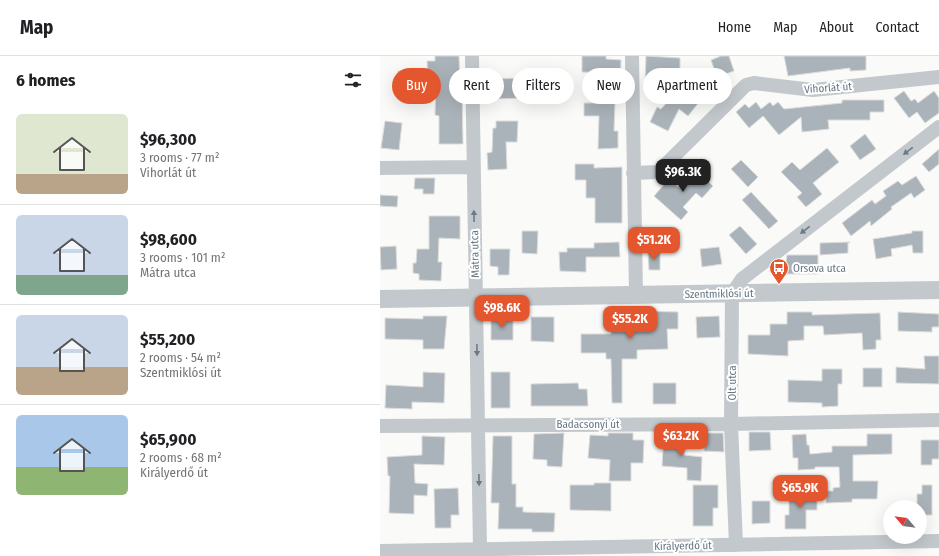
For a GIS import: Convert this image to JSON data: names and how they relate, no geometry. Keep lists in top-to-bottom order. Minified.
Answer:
{"streets":{"street":["Vihorlát út","Mátra utca","Szentmiklósi út","Olt utca","Badacsonyi út","Királyerdő út"]},"crossings":[["Mátra utca","Szentmiklósi út"],["Mátra utca","Badacsonyi út"],["Mátra utca","Királyerdő út"],["Szentmiklósi út","Olt utca"],["Olt utca","Badacsonyi út"],["Olt utca","Királyerdő út"]],"places":{"bus stop":["Orsova utca"]},"north":"top left","page":{"header":"Map","nav":["Home","Map","About","Contact"],"heading":"6 homes","chip":["Buy","Rent","Filters","New","Apartment"],"list":[{"name":"$96,300","note":"3 rooms · 77 m² · Vihorlát út"},{"name":"$98,600","note":"3 rooms · 101 m² · Mátra utca"},{"name":"$55,200","note":"2 rooms · 54 m² · Szentmiklósi út"},{"name":"$65,900","note":"2 rooms · 68 m² · Királyerdő út"}],"price":["$96.3K","$51.2K","$98.6K","$55.2K","$63.2K","$65.9K"]}}
